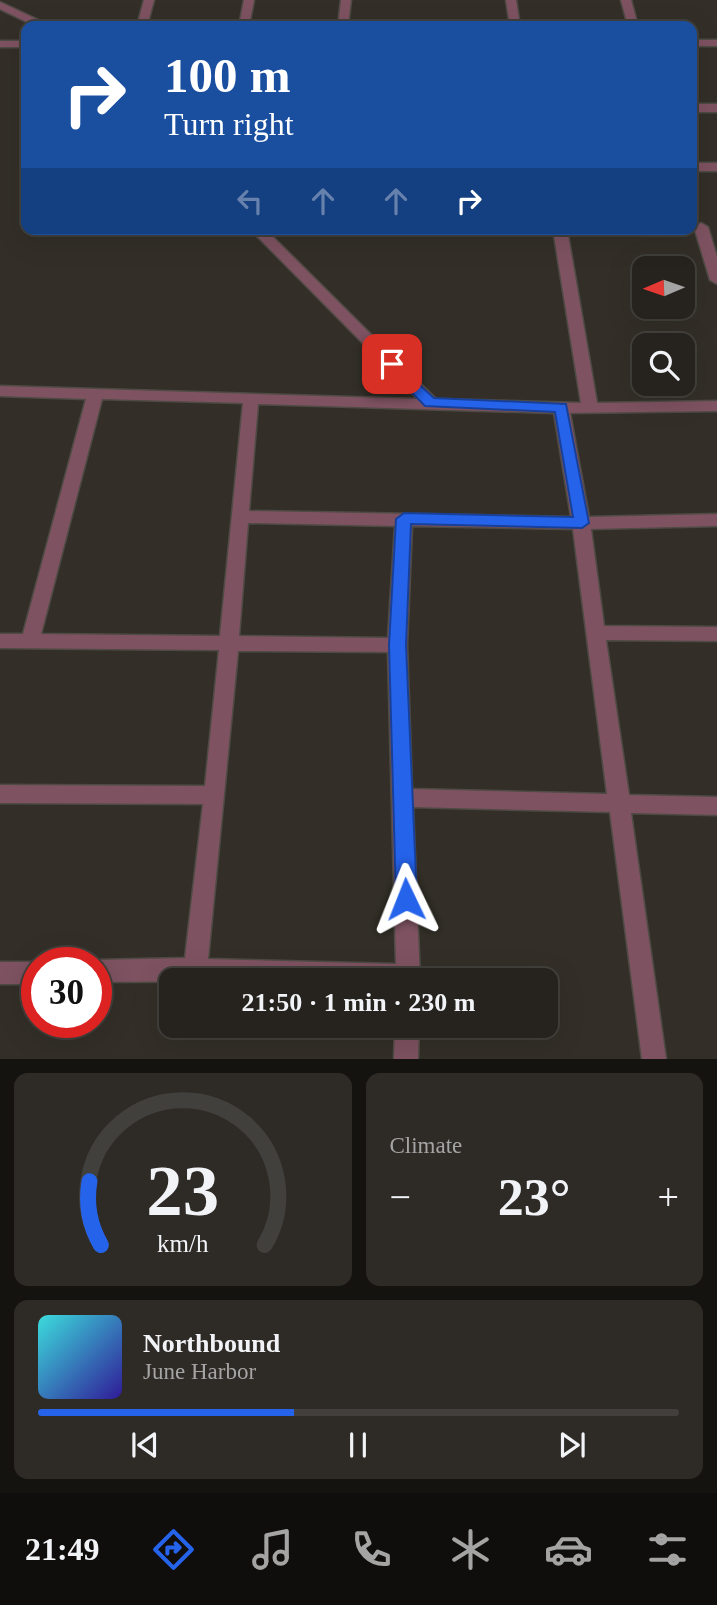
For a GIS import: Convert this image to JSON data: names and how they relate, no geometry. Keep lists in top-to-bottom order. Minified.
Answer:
{"north":"left","page":{"turn":["100 m","Turn right"],"limit":"30","trip":"21:50 · 1 min · 230 m","tile":"Climate","heat":["−","23°","+"],"song":["Northbound","June Harbor"],"tabs":"21:49","gauge":["23","km/h"]}}
